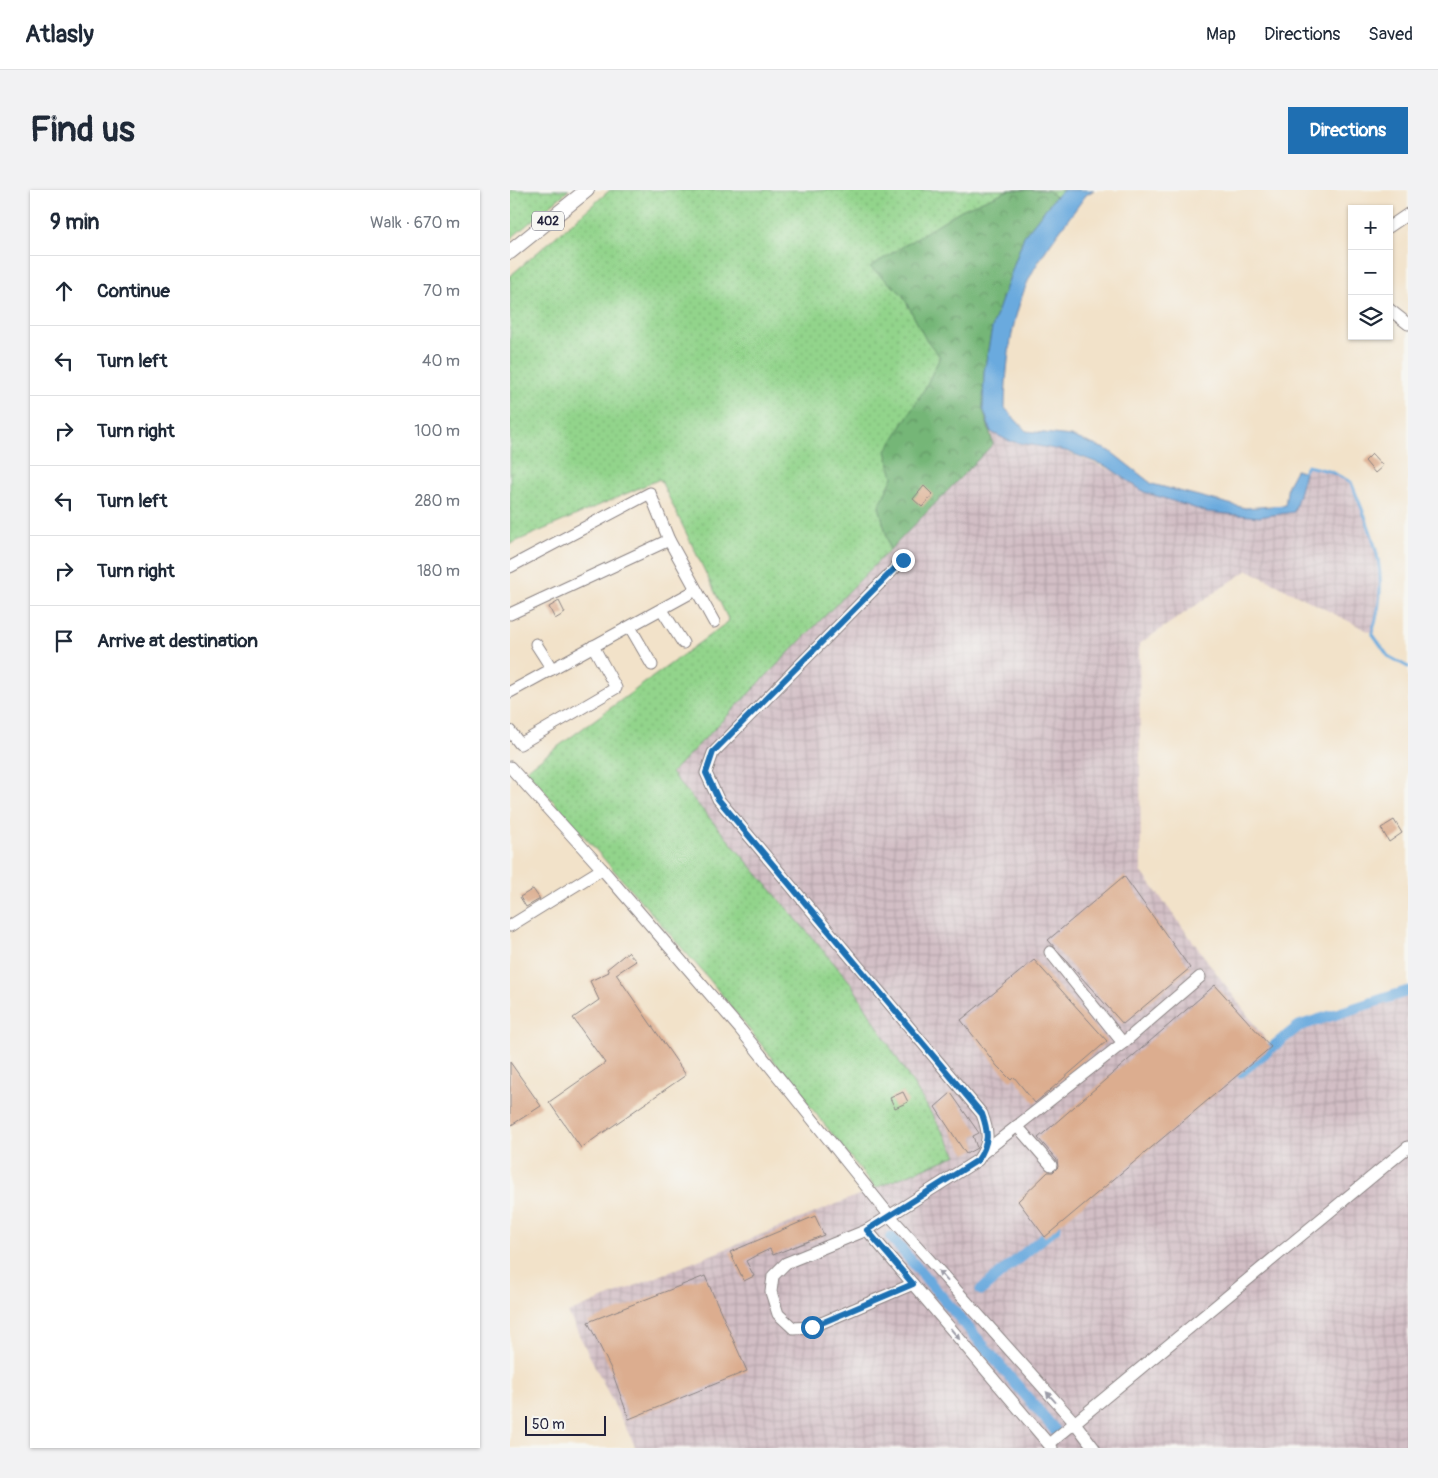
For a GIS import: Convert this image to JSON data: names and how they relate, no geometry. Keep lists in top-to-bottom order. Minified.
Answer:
{"streets":{"main road":["402"]},"scale_bar":"50 m","page":{"header":"Atlasly","nav":["Map","Directions","Saved"],"buttons":"Directions","title":"Find us","heading":["9 min","Walk · 670 m"],"map_buttons":["+","−"],"list":[["Continue","70 m"],["Turn left","40 m"],["Turn right","100 m"],["Turn left","280 m"],["Turn right","180 m"],"Arrive at destination"],"scale":"50 m"}}
